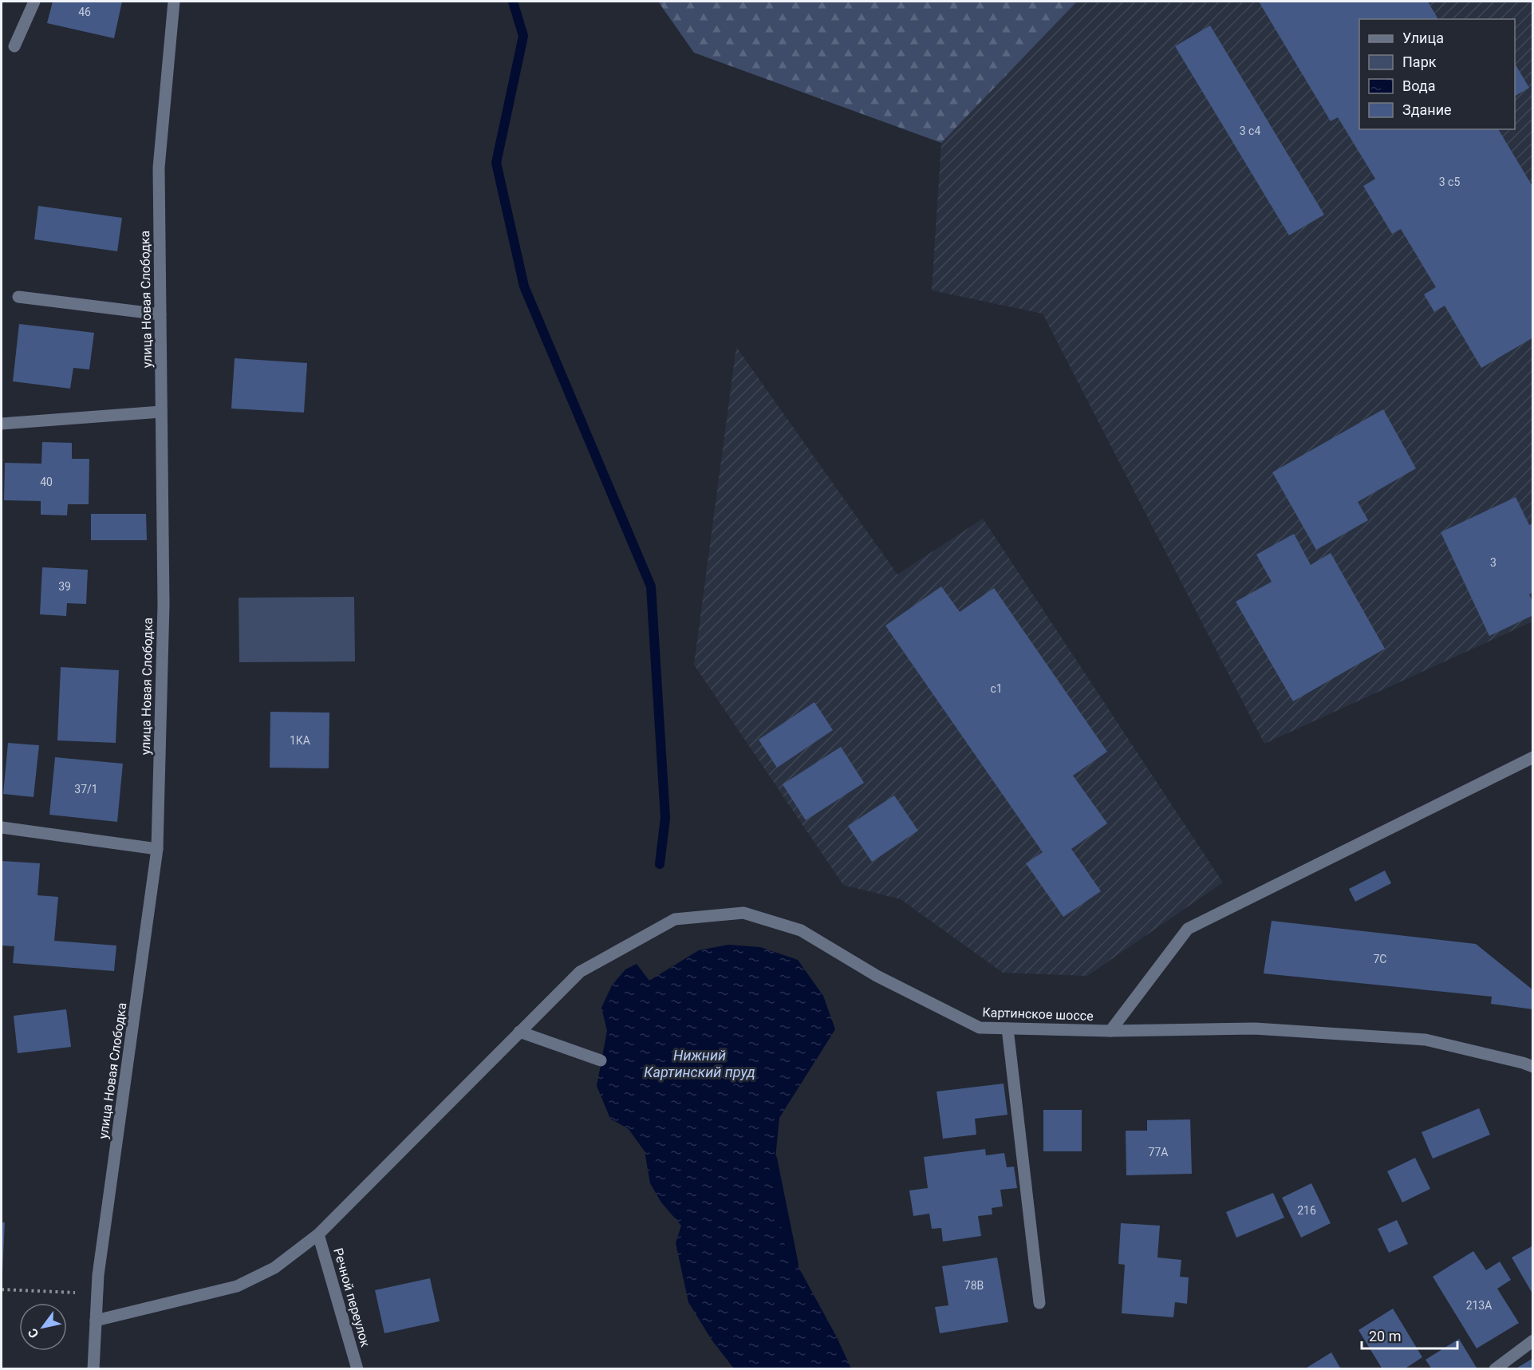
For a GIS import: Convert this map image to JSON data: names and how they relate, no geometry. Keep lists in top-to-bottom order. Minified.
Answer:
{"streets":{"street":["улица Новая Слободка","Картинское шоссе","Речной переулок"]},"crossings":[["улица Новая Слободка","Картинское шоссе"],["Картинское шоссе","Речной переулок"]],"water":["Нижний Картинский пруд"],"house_numbers":["46","3 с4","3 с5","40","3","39","с1","1КА","37/1","7С","77А","216","78В","213А"],"legend":["Улица","Парк","Вода","Здание"],"scale_bar":"20 m","north":"bottom left"}
